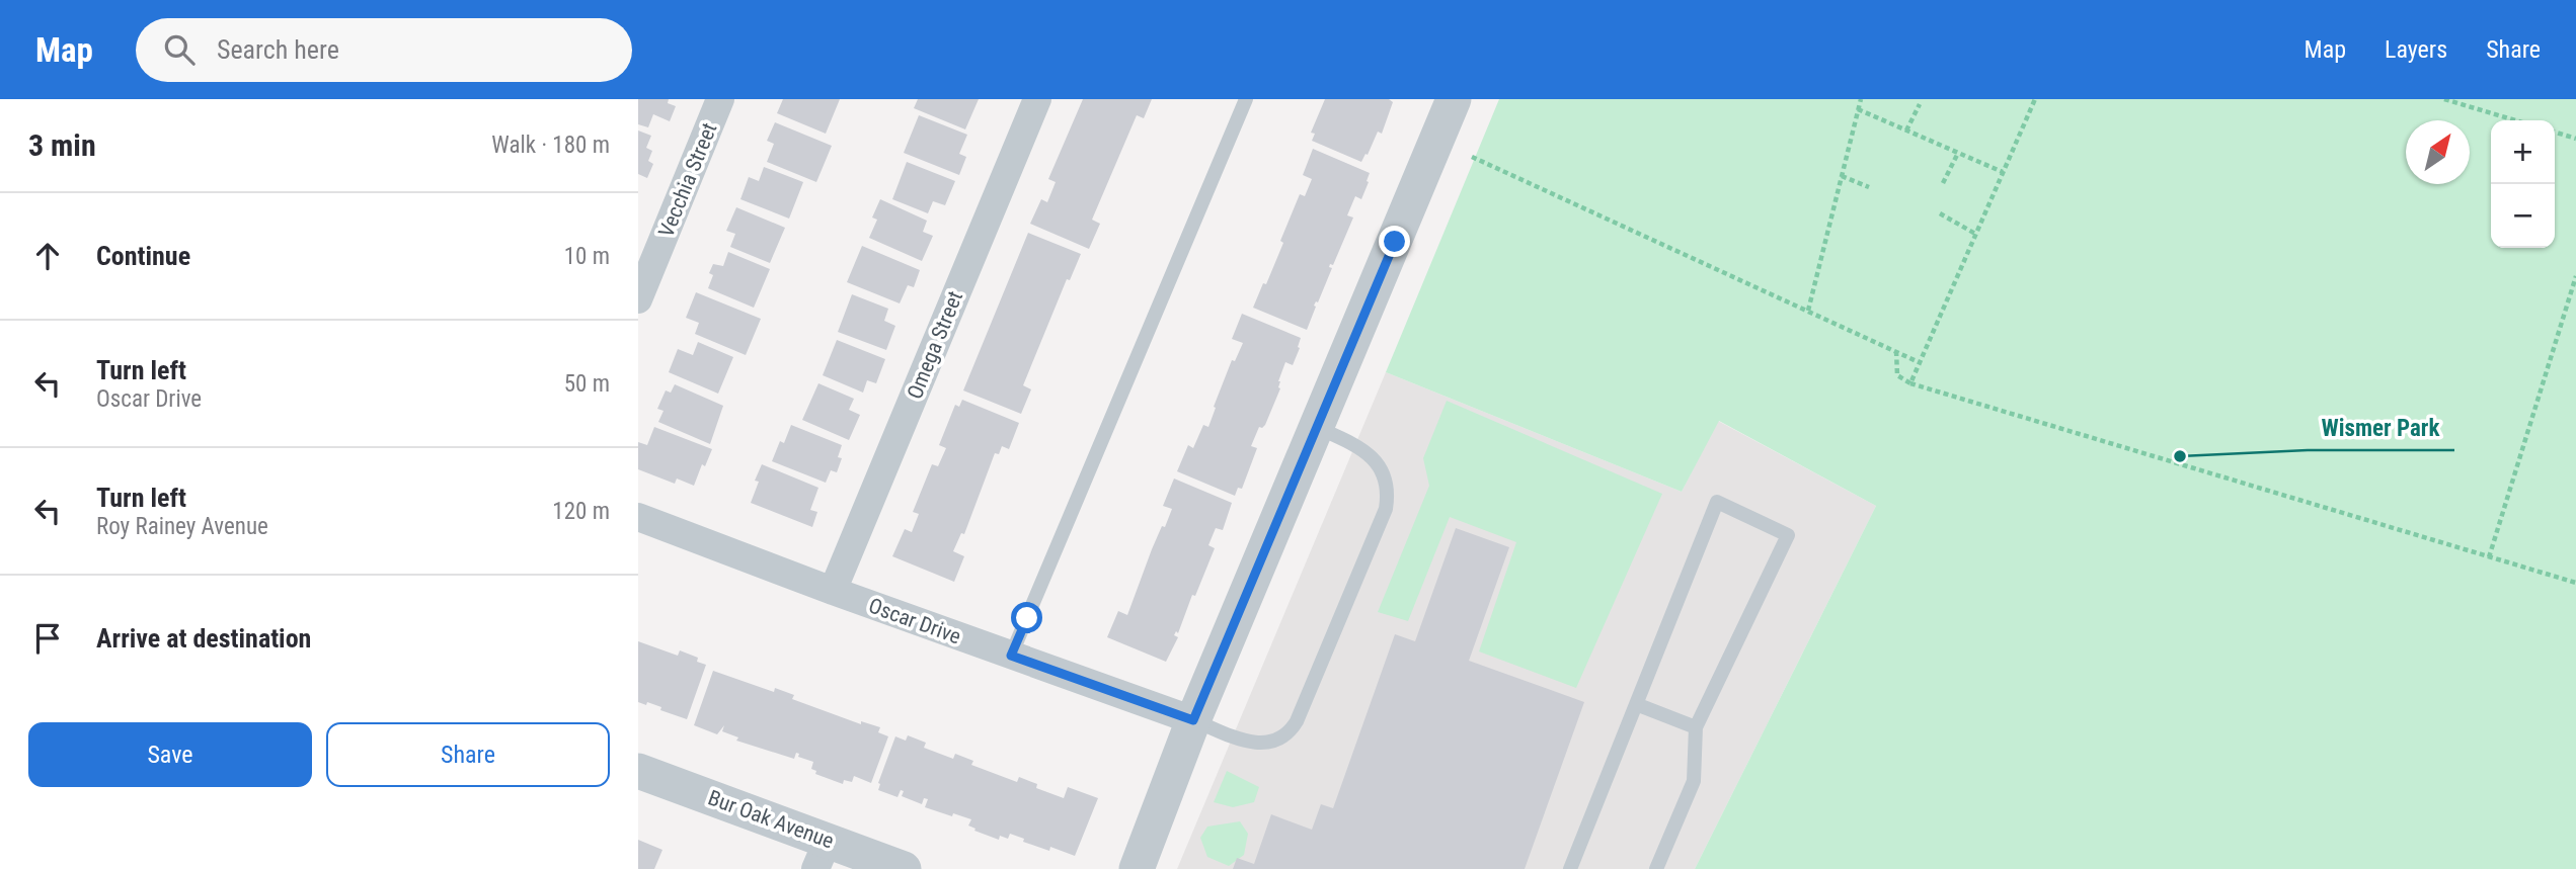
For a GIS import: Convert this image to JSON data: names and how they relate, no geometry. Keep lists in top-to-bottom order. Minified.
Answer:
{"streets":{"street":["Vecchia Street","Omega Street","Oscar Drive","Bur Oak Avenue"]},"crossings":[["Omega Street","Oscar Drive"]],"places":["Wismer Park"],"north":"top right","page":{"header":"Map","search":"Search here","nav":["Map","Layers","Share"],"heading":["3 min","Walk · 180 m"],"map_buttons":["+","−"],"list":[["Continue","10 m"],["Turn left","Oscar Drive","50 m"],["Turn left","Roy Rainey Avenue","120 m"],"Arrive at destination"],"buttons":["Save","Share"]}}
